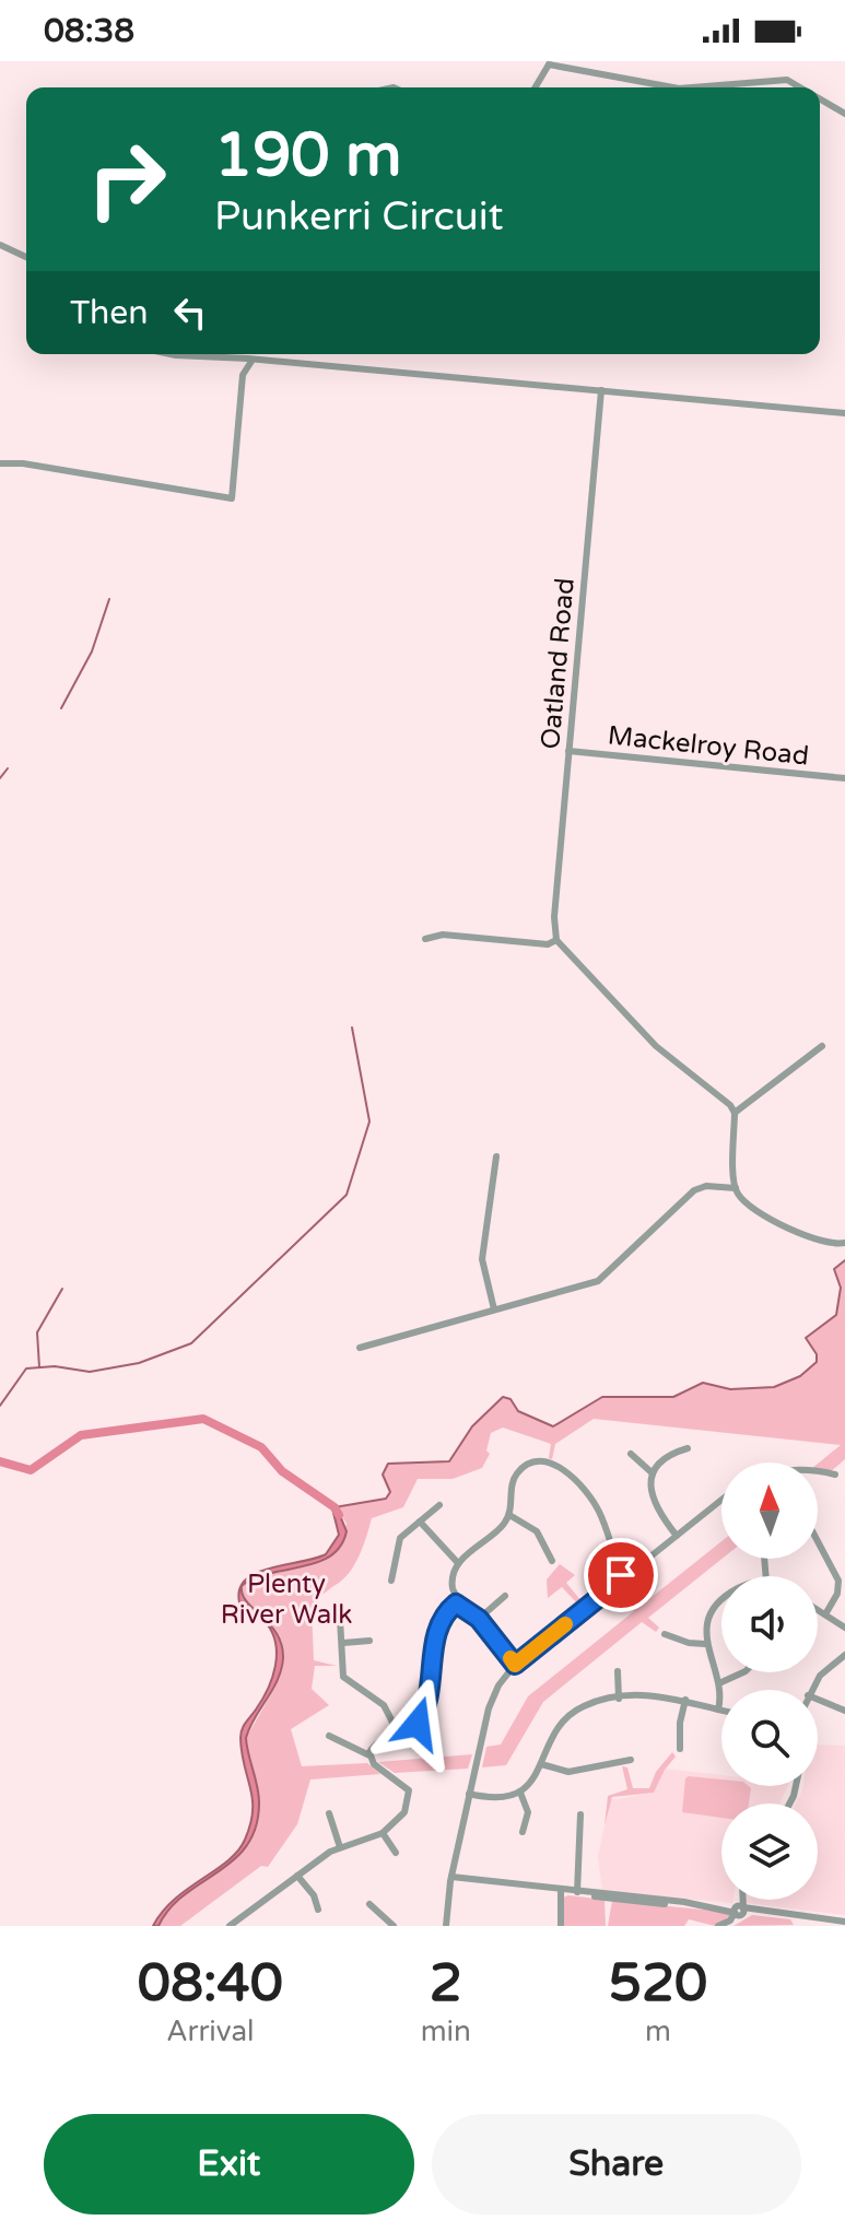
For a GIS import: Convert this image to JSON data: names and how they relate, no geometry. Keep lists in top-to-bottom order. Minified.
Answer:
{"streets":{"street":["Oatland Road","Mackelroy Road"]},"crossings":[["Oatland Road","Mackelroy Road"]],"parks":["Plenty River Walk"],"north":"top","page":{"status":"08:38","turn":["190 m","Punkerri Circuit"],"then":"Then","eta":["08:40","Arrival","2","min","520","m"],"buttons":["Exit","Share"]}}
